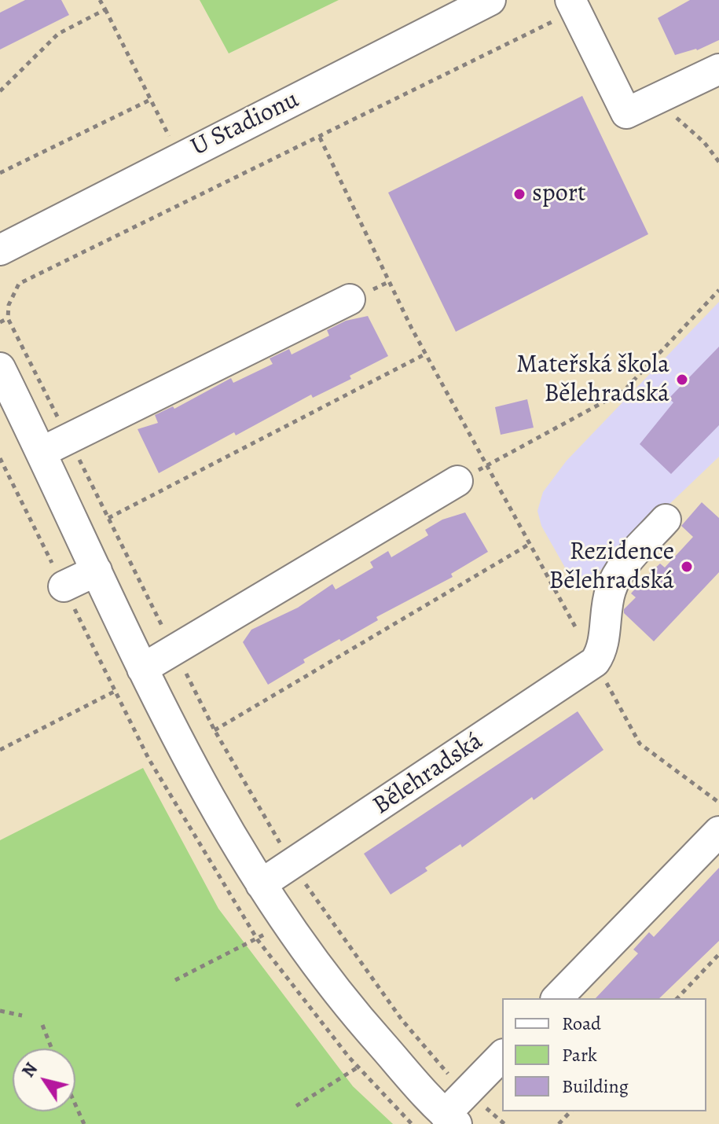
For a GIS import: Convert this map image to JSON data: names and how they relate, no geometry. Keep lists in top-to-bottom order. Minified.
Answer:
{"streets":{"street":["U Stadionu","Bělehradská"]},"places":["sport","Mateřská škola Bělehradská","Rezidence Bělehradská"],"legend":["Road","Park","Building"],"north":"top left"}
